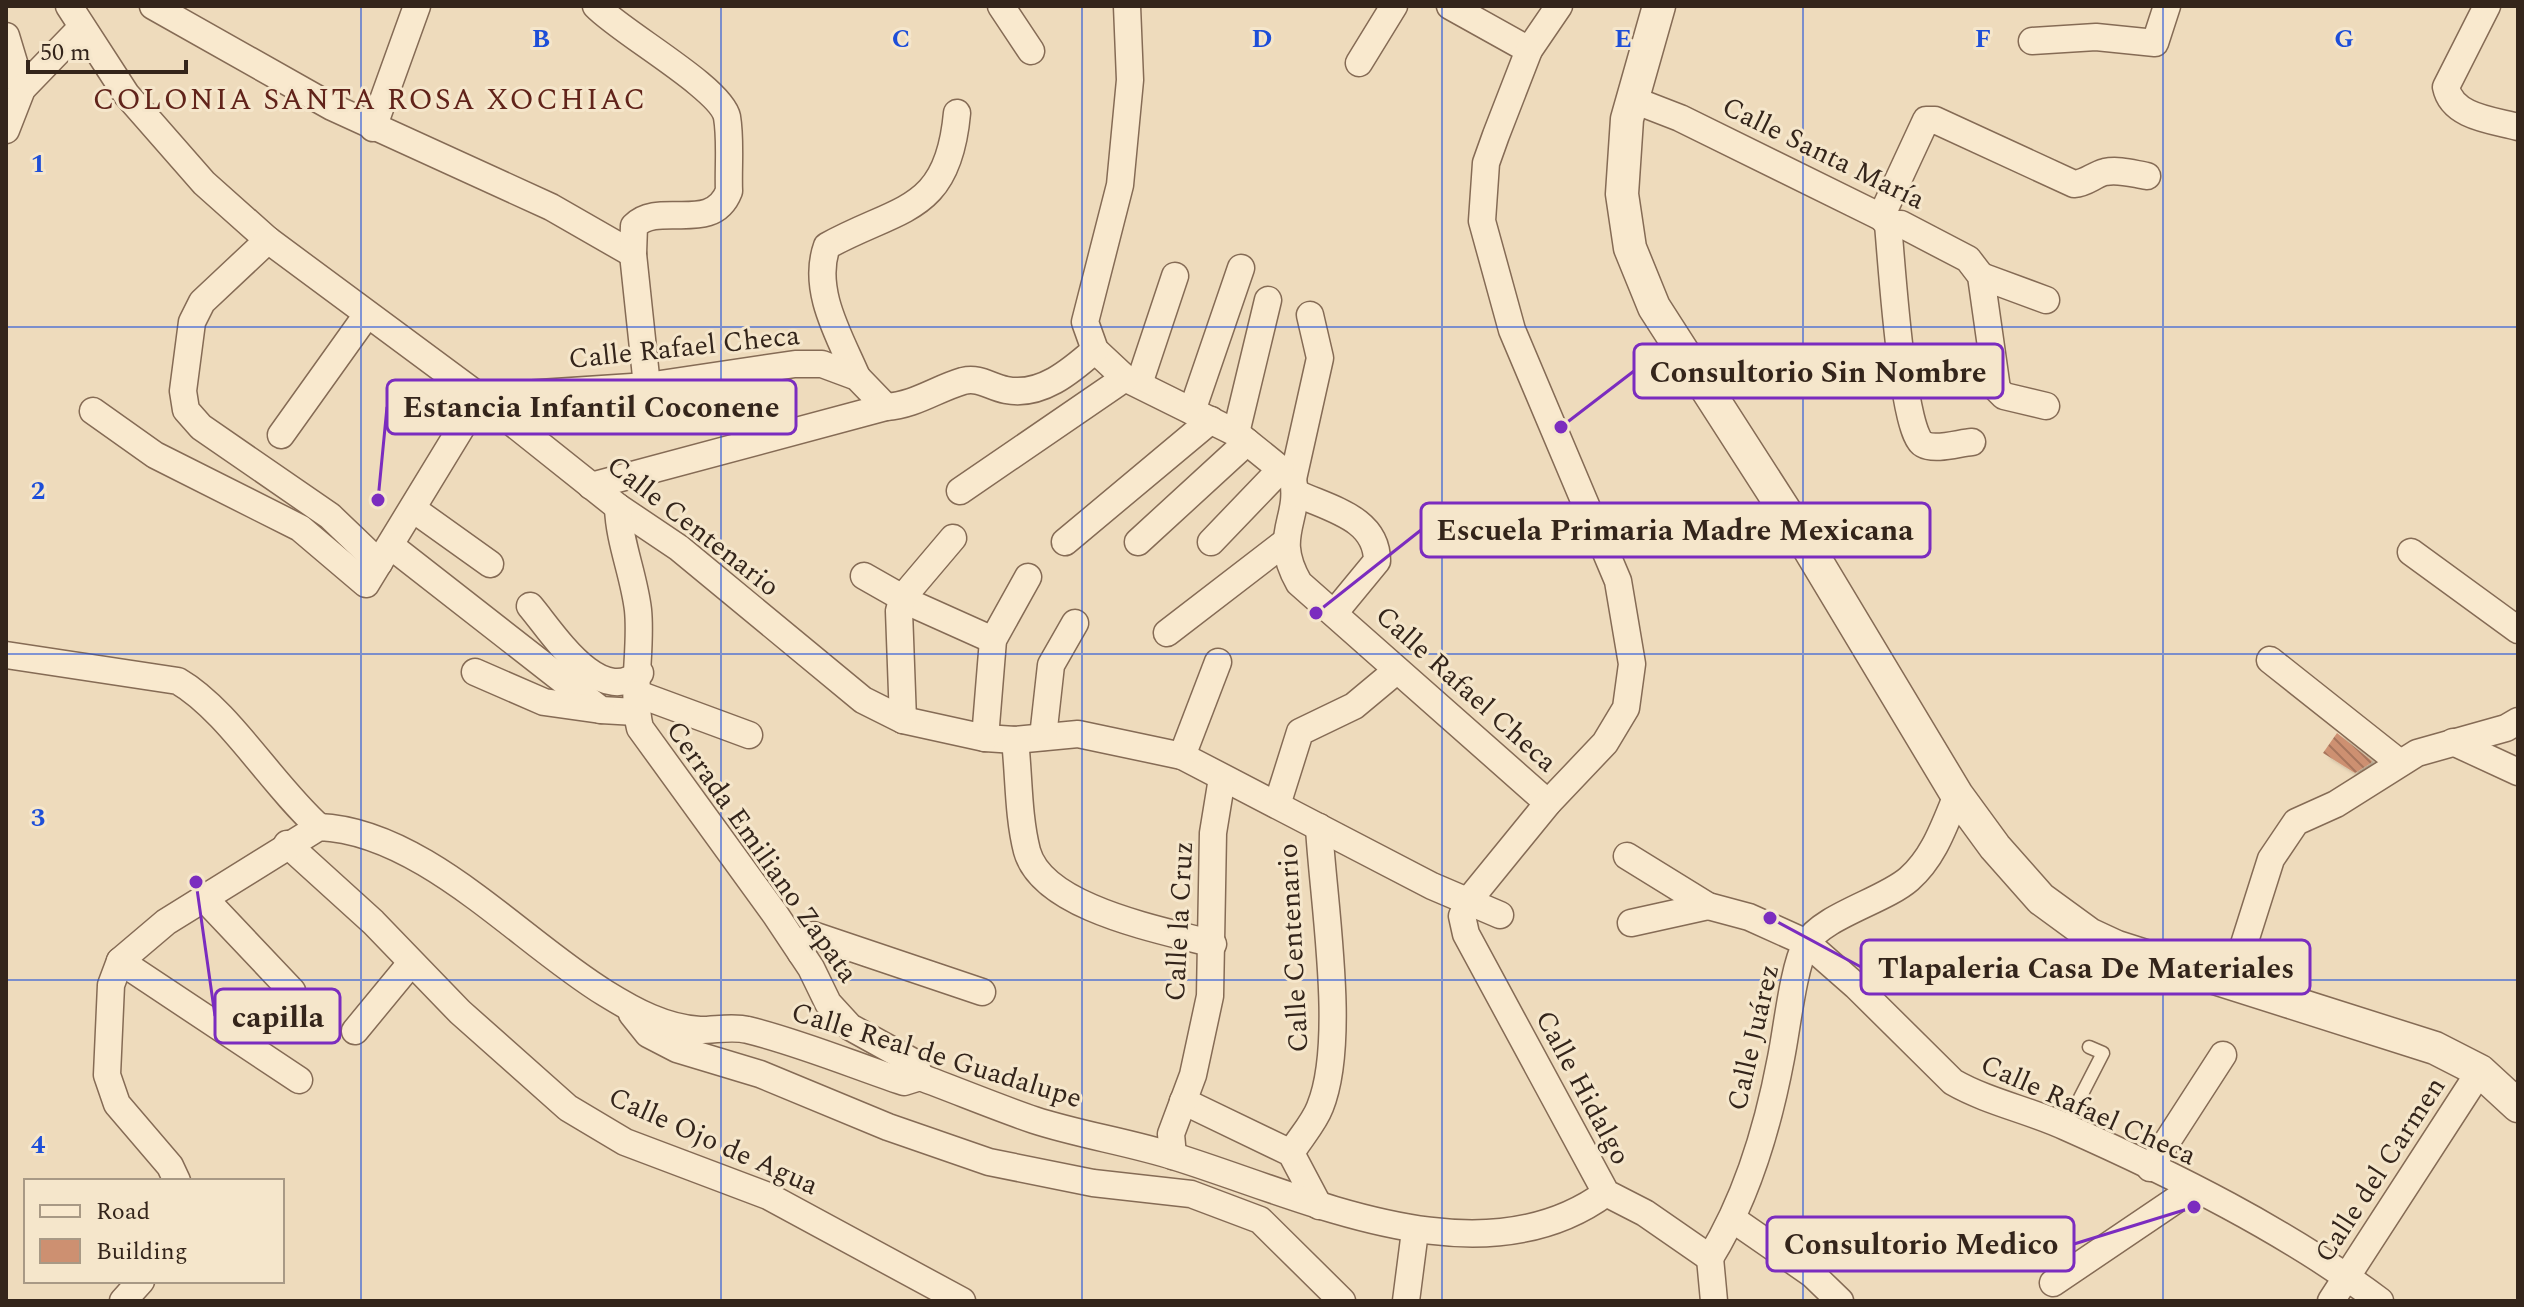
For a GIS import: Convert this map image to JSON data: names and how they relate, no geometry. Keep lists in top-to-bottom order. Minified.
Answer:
{"streets":{"street":["Calle Santa María","Calle Rafael Checa","Calle Centenario","Cerrada Emiliano Zapata","Calle la Cruz","Calle Juárez","Calle Real de Guadalupe","Calle Hidalgo","Calle Ojo de Agua","Calle del Carmen"]},"crossings":[["Calle Rafael Checa","Calle Centenario"],["Calle Rafael Checa","Calle Juárez"],["Calle Rafael Checa","Calle del Carmen"],["Calle Centenario","Cerrada Emiliano Zapata"],["Calle Centenario","Calle la Cruz"],["Calle Centenario","Calle Hidalgo"],["Cerrada Emiliano Zapata","Calle Real de Guadalupe"],["Calle la Cruz","Calle Real de Guadalupe"],["Calle Juárez","Calle Hidalgo"],["Calle Real de Guadalupe","Calle Hidalgo"]],"districts":["COLONIA SANTA ROSA XOCHIAC"],"places":["Consultorio Sin Nombre","Estancia Infantil Coconene","Escuela Primaria Madre Mexicana","capilla","Tlapaleria Casa De Materiales","Consultorio Medico"],"legend":["Road","Building"],"scale_bar":"50 m","grid":{"columns":["B","C","D","E","F","G"],"rows":["1","2","3","4"]}}
